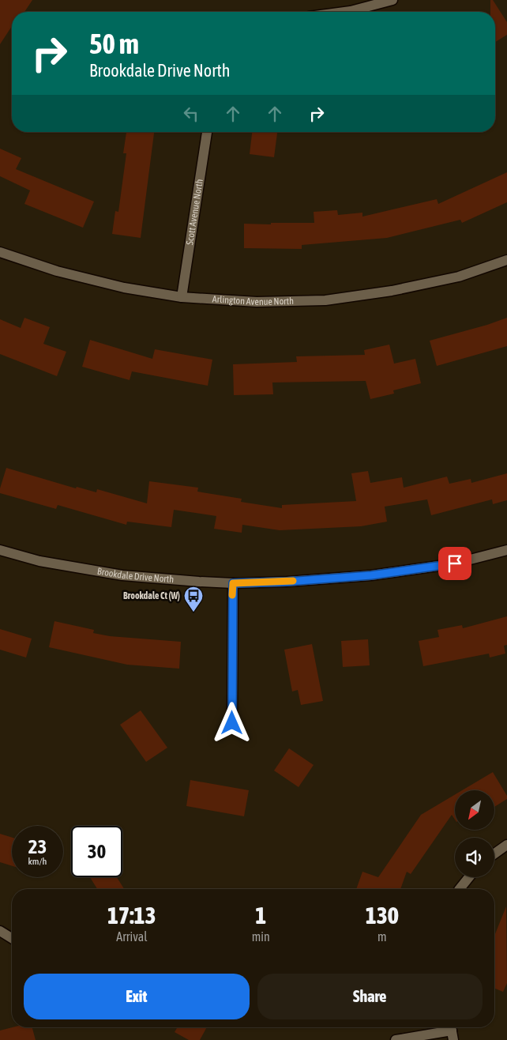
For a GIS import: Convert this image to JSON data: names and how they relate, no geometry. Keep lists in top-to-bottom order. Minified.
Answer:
{"streets":{"street":["Scott Avenue North","Arlington Avenue North","Brookdale Drive North"]},"crossings":[["Scott Avenue North","Arlington Avenue North"]],"places":{"bus stop":["Brookdale Ct (W)"]},"north":"bottom left","page":{"turn":["50 m","Brookdale Drive North"],"speed":"23 km/h","limit":"30","eta":["17:13","Arrival","1","min","130","m"],"buttons":["Exit","Share"]}}
